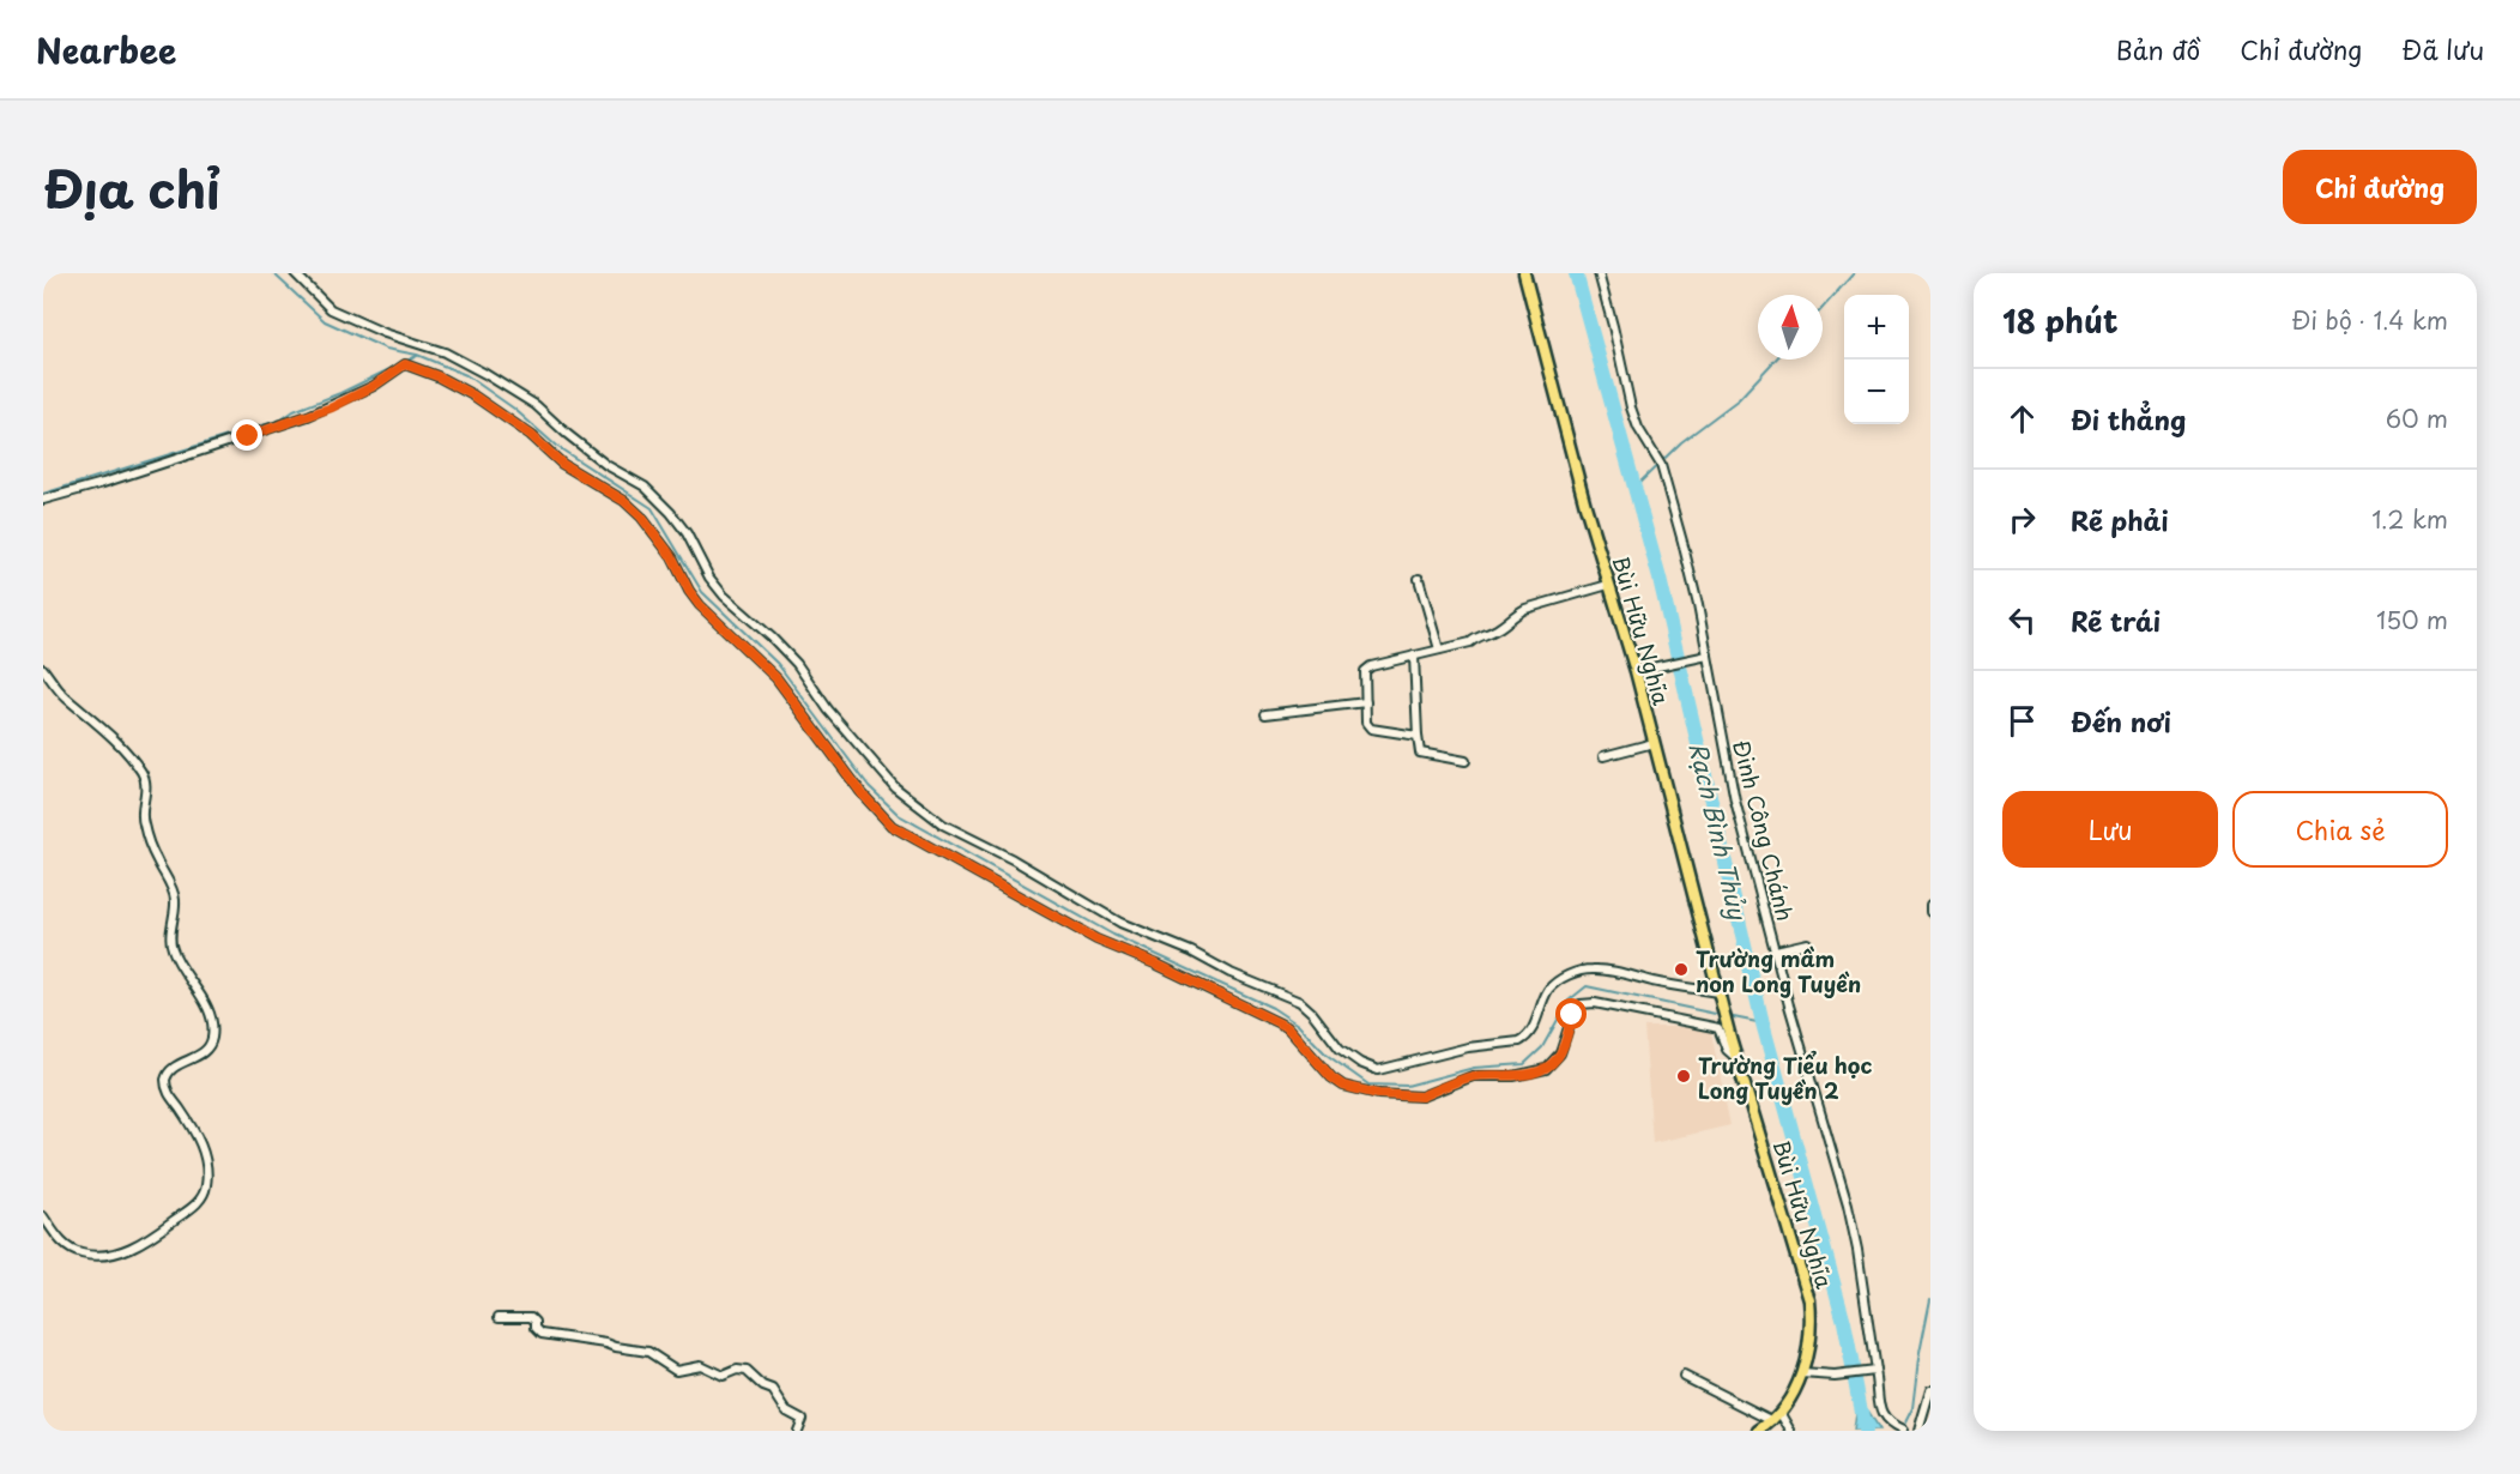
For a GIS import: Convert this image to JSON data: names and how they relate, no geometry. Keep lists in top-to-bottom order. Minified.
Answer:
{"streets":{"main road":["Bùi Hữu Nghĩa"],"street":["Đinh Công Chánh"]},"water":["Rạch Bình Thủy"],"places":["Trường mầm non Long Tuyền","Trường Tiểu học Long Tuyền 2"],"north":"top","page":{"header":"Nearbee","nav":["Bản đồ","Chỉ đường","Đã lưu"],"title":"Địa chỉ","buttons":["Chỉ đường",["Lưu","Chia sẻ"]],"heading":["18 phút","Đi bộ · 1.4 km"],"map_buttons":["+","−"],"list":[["Đi thẳng","60 m"],["Rẽ phải","1.2 km"],["Rẽ trái","150 m"],"Đến nơi"]}}
